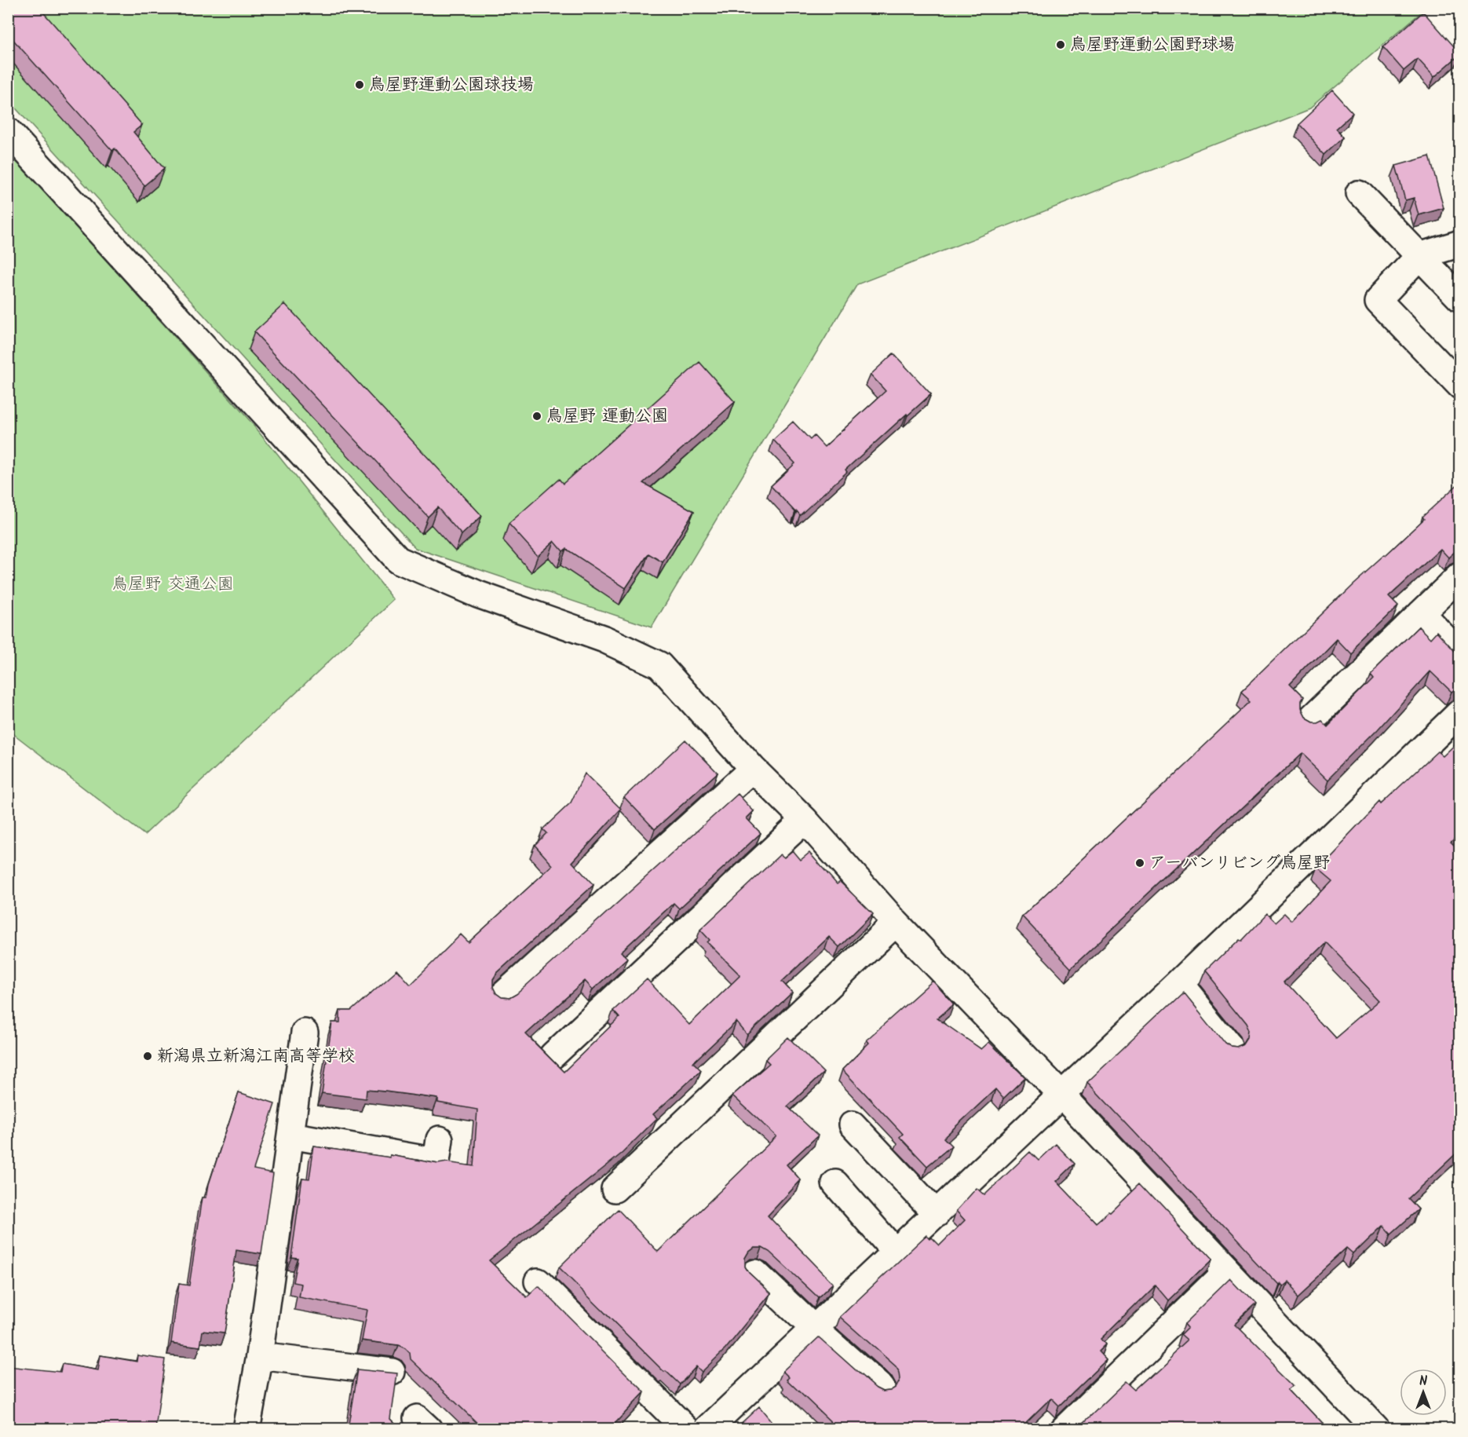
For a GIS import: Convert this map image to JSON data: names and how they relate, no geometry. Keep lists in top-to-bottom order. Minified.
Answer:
{"parks":["鳥屋野 交通公園"],"places":["鳥屋野運動公園野球場","鳥屋野運動公園球技場","鳥屋野 運動公園","アーバンリビング鳥屋野","新潟県立新潟江南高等学校"],"north":"top"}
